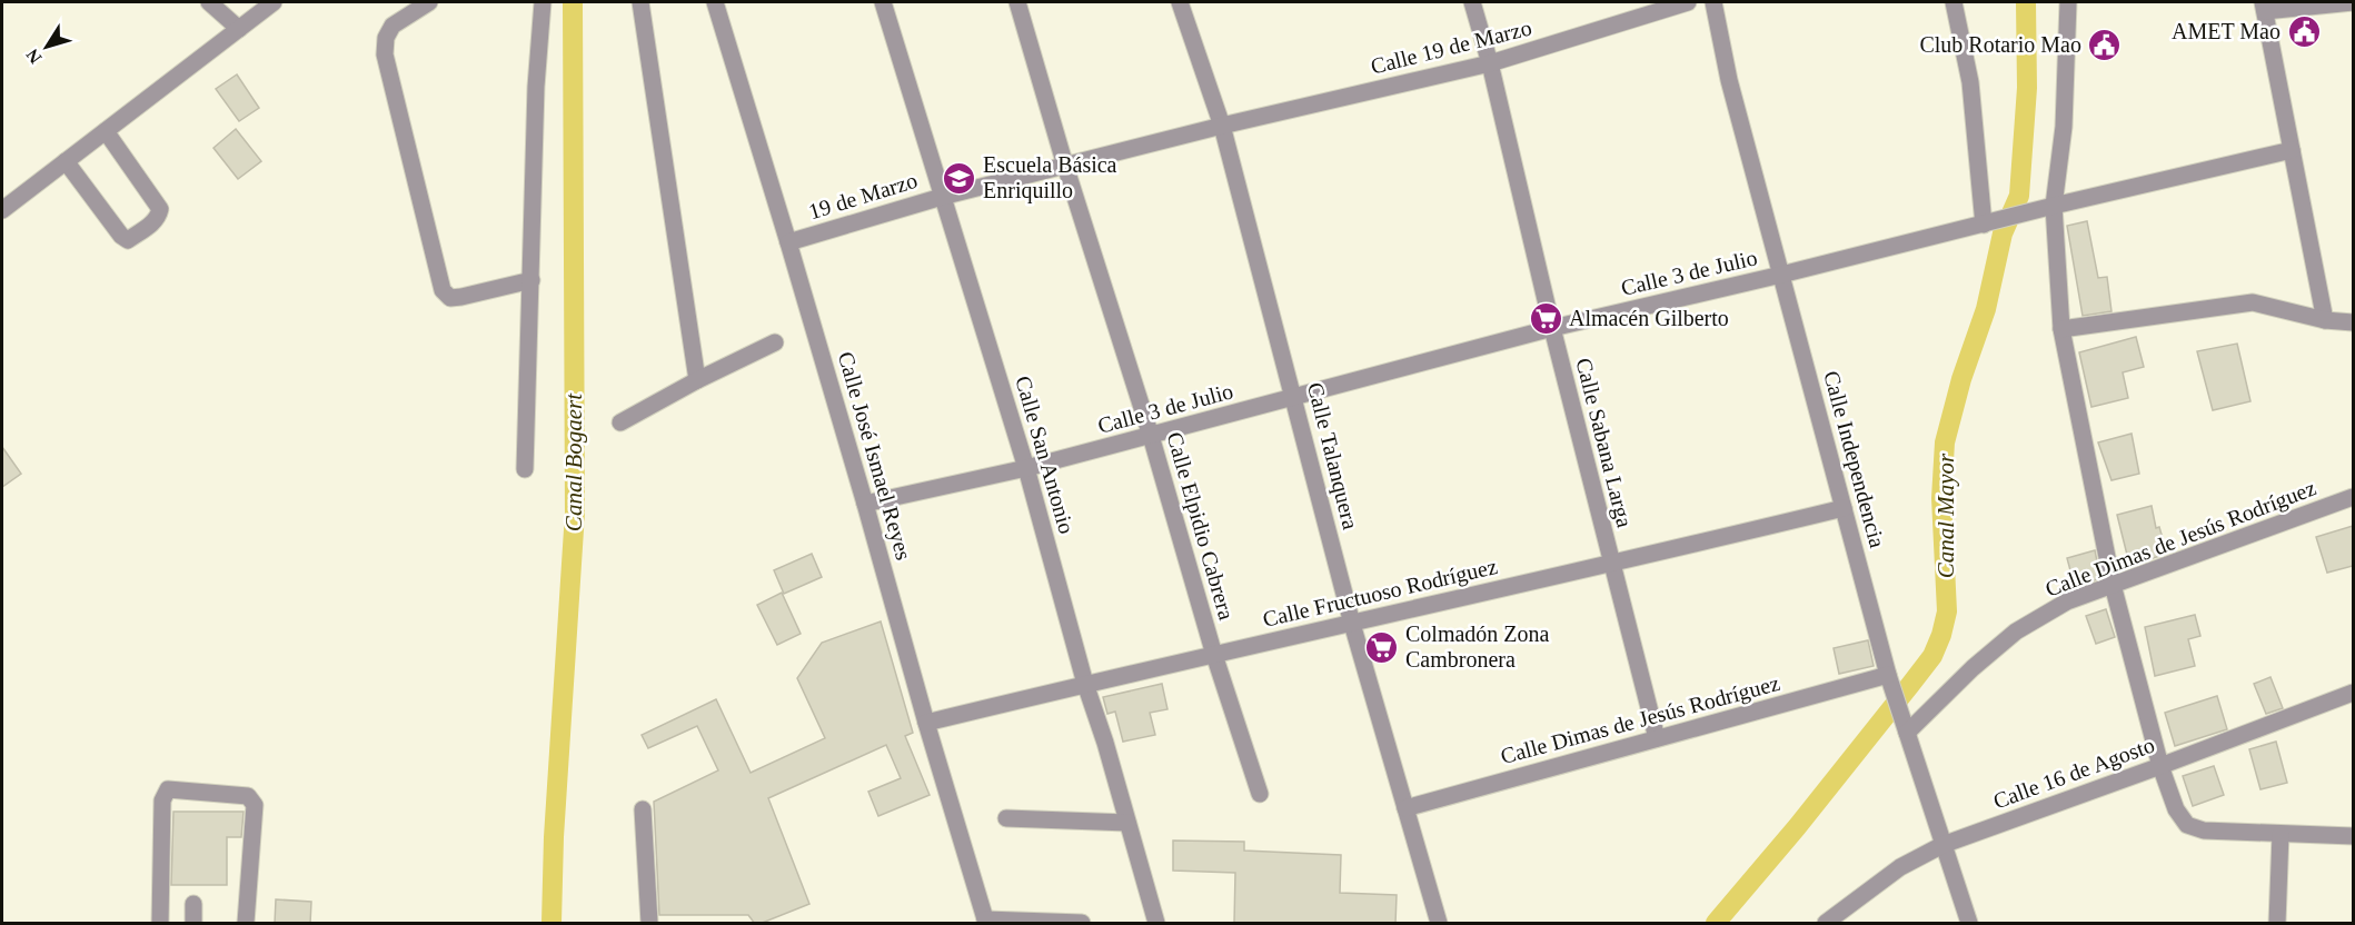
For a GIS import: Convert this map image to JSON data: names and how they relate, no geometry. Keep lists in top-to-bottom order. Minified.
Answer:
{"streets":{"street":["Calle 19 de Marzo","19 de Marzo","Calle 3 de Julio","Calle Sabana Larga","Calle San Antonio","Calle José Ismael Reyes","Calle Talanquera","Calle Independencia","Calle Elpidio Cabrera","Calle Dimas de Jesús Rodríguez","Calle Fructuoso Rodríguez","Calle 16 de Agosto"]},"crossings":[["Calle 19 de Marzo","19 de Marzo"],["Calle 19 de Marzo","Calle Sabana Larga"],["Calle 19 de Marzo","Calle Talanquera"],["19 de Marzo","Calle San Antonio"],["19 de Marzo","Calle José Ismael Reyes"],["19 de Marzo","Calle Talanquera"],["19 de Marzo","Calle Elpidio Cabrera"],["Calle 3 de Julio","Calle Sabana Larga"],["Calle 3 de Julio","Calle San Antonio"],["Calle 3 de Julio","Calle José Ismael Reyes"],["Calle 3 de Julio","Calle Talanquera"],["Calle 3 de Julio","Calle Independencia"],["Calle 3 de Julio","Calle Elpidio Cabrera"],["Calle Sabana Larga","Calle Dimas de Jesús Rodríguez"],["Calle Sabana Larga","Calle Fructuoso Rodríguez"],["Calle San Antonio","Calle Fructuoso Rodríguez"],["Calle José Ismael Reyes","Calle Fructuoso Rodríguez"],["Calle Talanquera","Calle Dimas de Jesús Rodríguez"],["Calle Talanquera","Calle Fructuoso Rodríguez"],["Calle Independencia","Calle Dimas de Jesús Rodríguez"],["Calle Independencia","Calle Fructuoso Rodríguez"],["Calle Independencia","Calle 16 de Agosto"],["Calle Elpidio Cabrera","Calle Fructuoso Rodríguez"]],"water":["Canal Bogaert","Canal Mayor"],"places":{"public building":["AMET Mao","Club Rotario Mao"],"school or university":["Escuela Básica Enriquillo"],"supermarket":["Almacén Gilberto","Colmadón Zona Cambronera"]},"north":"bottom left"}
